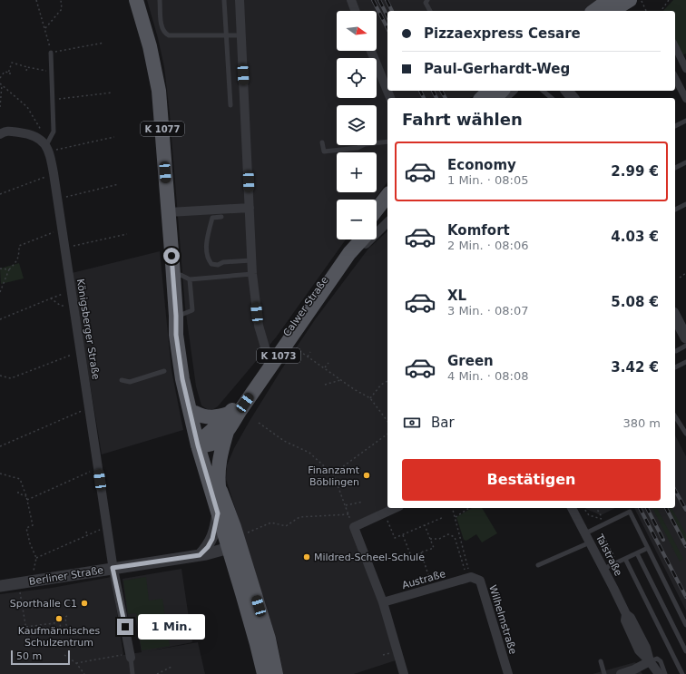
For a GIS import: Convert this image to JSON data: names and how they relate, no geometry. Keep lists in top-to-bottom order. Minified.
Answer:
{"streets":{"main road":["K 1077","Calwer Straße","K 1073"],"street":["Königsberger Straße","Talstraße","Berliner Straße","Austraße","Wilhelmstraße"]},"crossings":[["K 1077","Calwer Straße"],["K 1077","K 1073"],["K 1077","Berliner Straße"],["Calwer Straße","K 1073"],["Königsberger Straße","Berliner Straße"],["Austraße","Wilhelmstraße"]],"places":["Finanzamt Böblingen","Mildred-Scheel-Schule","Sporthalle C1","Kaufmännisches Schulzentrum"],"scale_bar":"50 m","north":"right","page":{"map_buttons":["+","−"],"banner":["Pizzaexpress Cesare","Paul-Gerhardt-Weg"],"heading":"Fahrt wählen","list":[{"name":"Economy","note":"1 Min. · 08:05","value":"2.99 €"},{"name":"Komfort","note":"2 Min. · 08:06","value":"4.03 €"},{"name":"XL","note":"3 Min. · 08:07","value":"5.08 €"},{"name":"Green","note":"4 Min. · 08:08","value":"3.42 €"}],"pay":["Bar","380 m"],"buttons":"Bestätigen","bubble":"1 Min.","scale":"50 m"}}
